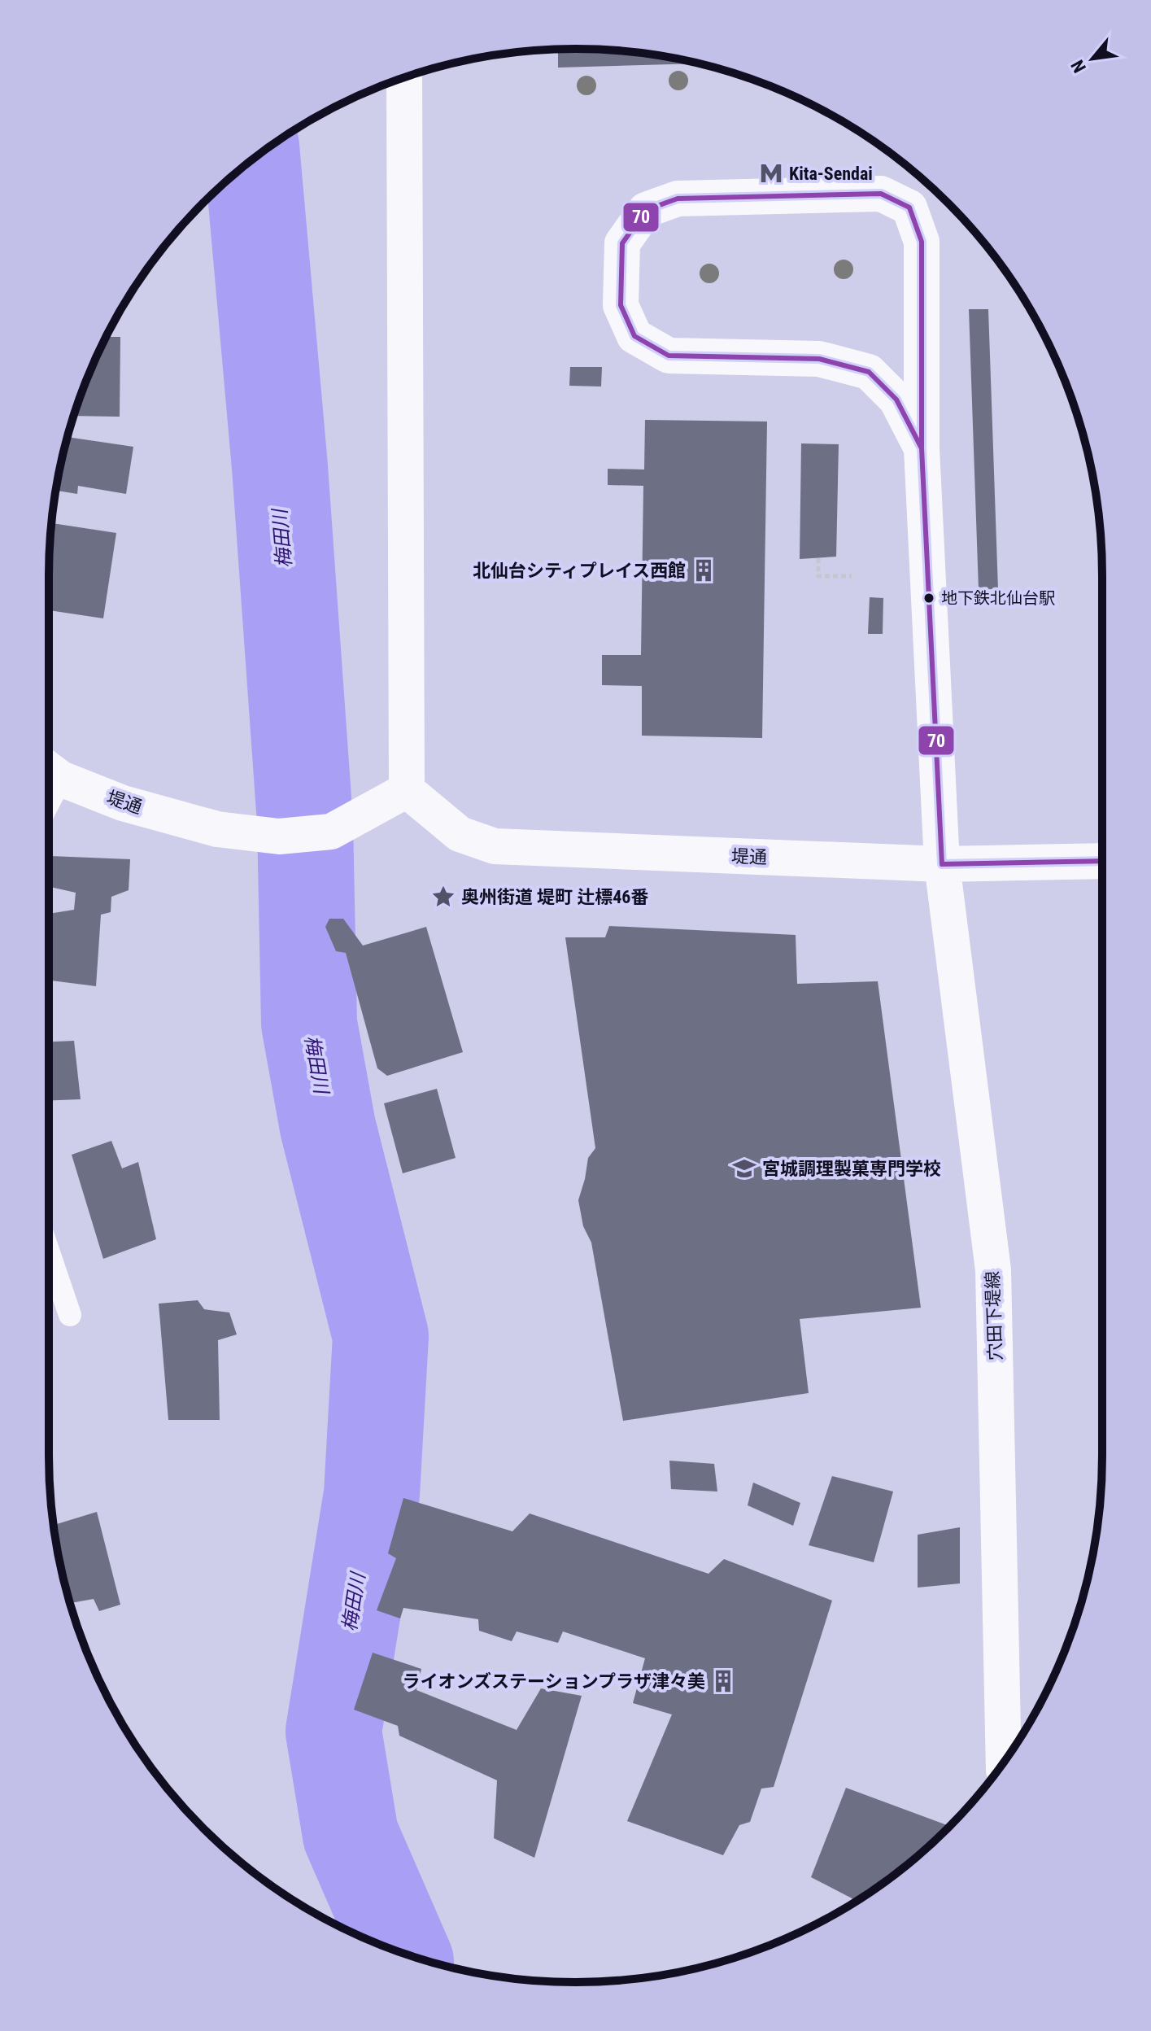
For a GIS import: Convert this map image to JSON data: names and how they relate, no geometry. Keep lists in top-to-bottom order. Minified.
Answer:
{"streets":{"street":["堤通","穴田下堤線"]},"crossings":[["堤通","穴田下堤線"]],"water":["梅田川"],"places":{"metro station":["Kita-Sendai"],"building":["北仙台シティプレイス西館","ライオンズステーションプラザ津々美"],"other":["地下鉄北仙台駅"],"place":["奥州街道 堤町 辻標46番"],"school or university":["宮城調理製菓専門学校"]},"lines":["transit line 70"],"north":"bottom left"}
